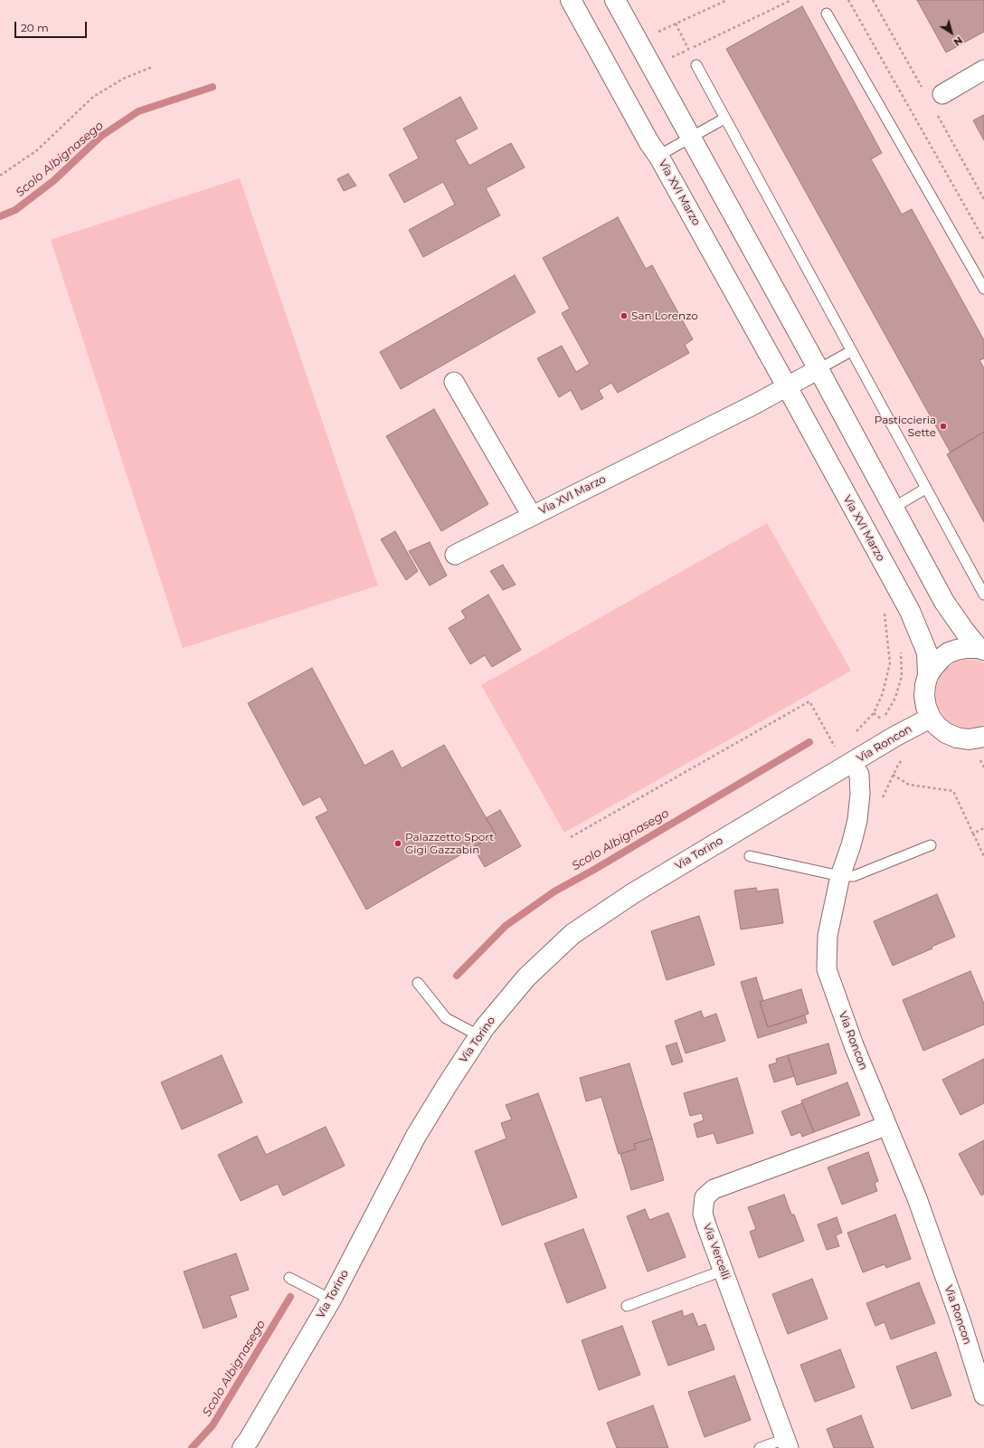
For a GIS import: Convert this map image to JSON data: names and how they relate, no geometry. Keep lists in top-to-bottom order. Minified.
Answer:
{"streets":{"street":["Via XVI Marzo","Via Roncon","Via Torino","Via Vercelli"]},"crossings":[["Via Roncon","Via Torino"],["Via Roncon","Via Vercelli"]],"water":["Scolo Albignasego"],"places":["San Lorenzo","Pasticcieria Sette","Palazzetto Sport Gigi Gazzabin"],"scale_bar":"20 m","north":"bottom right"}
